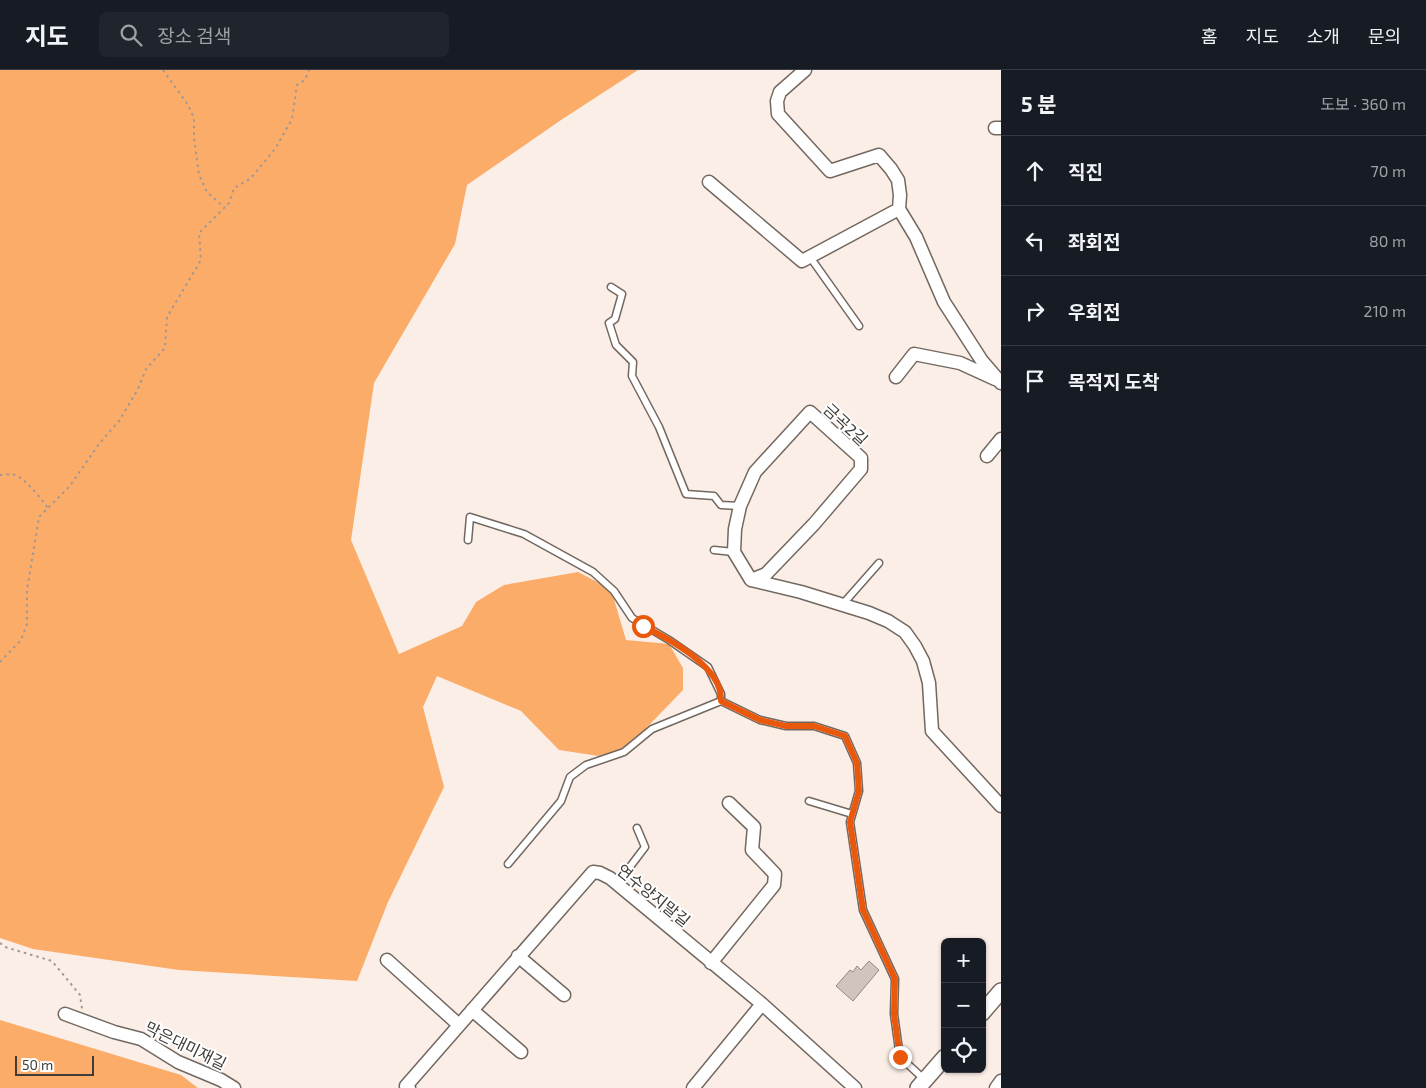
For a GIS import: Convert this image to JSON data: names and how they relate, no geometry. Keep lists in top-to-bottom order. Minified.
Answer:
{"streets":{"street":["금곡2길","연수양지말길","막은대미재길"]},"scale_bar":"50 m","page":{"header":"지도","search":"장소 검색","nav":["홈","지도","소개","문의"],"heading":["5 분","도보 · 360 m"],"list":[["직진","70 m"],["좌회전","80 m"],["우회전","210 m"],"목적지 도착"],"map_buttons":["+","−"],"scale":"50 m"}}
